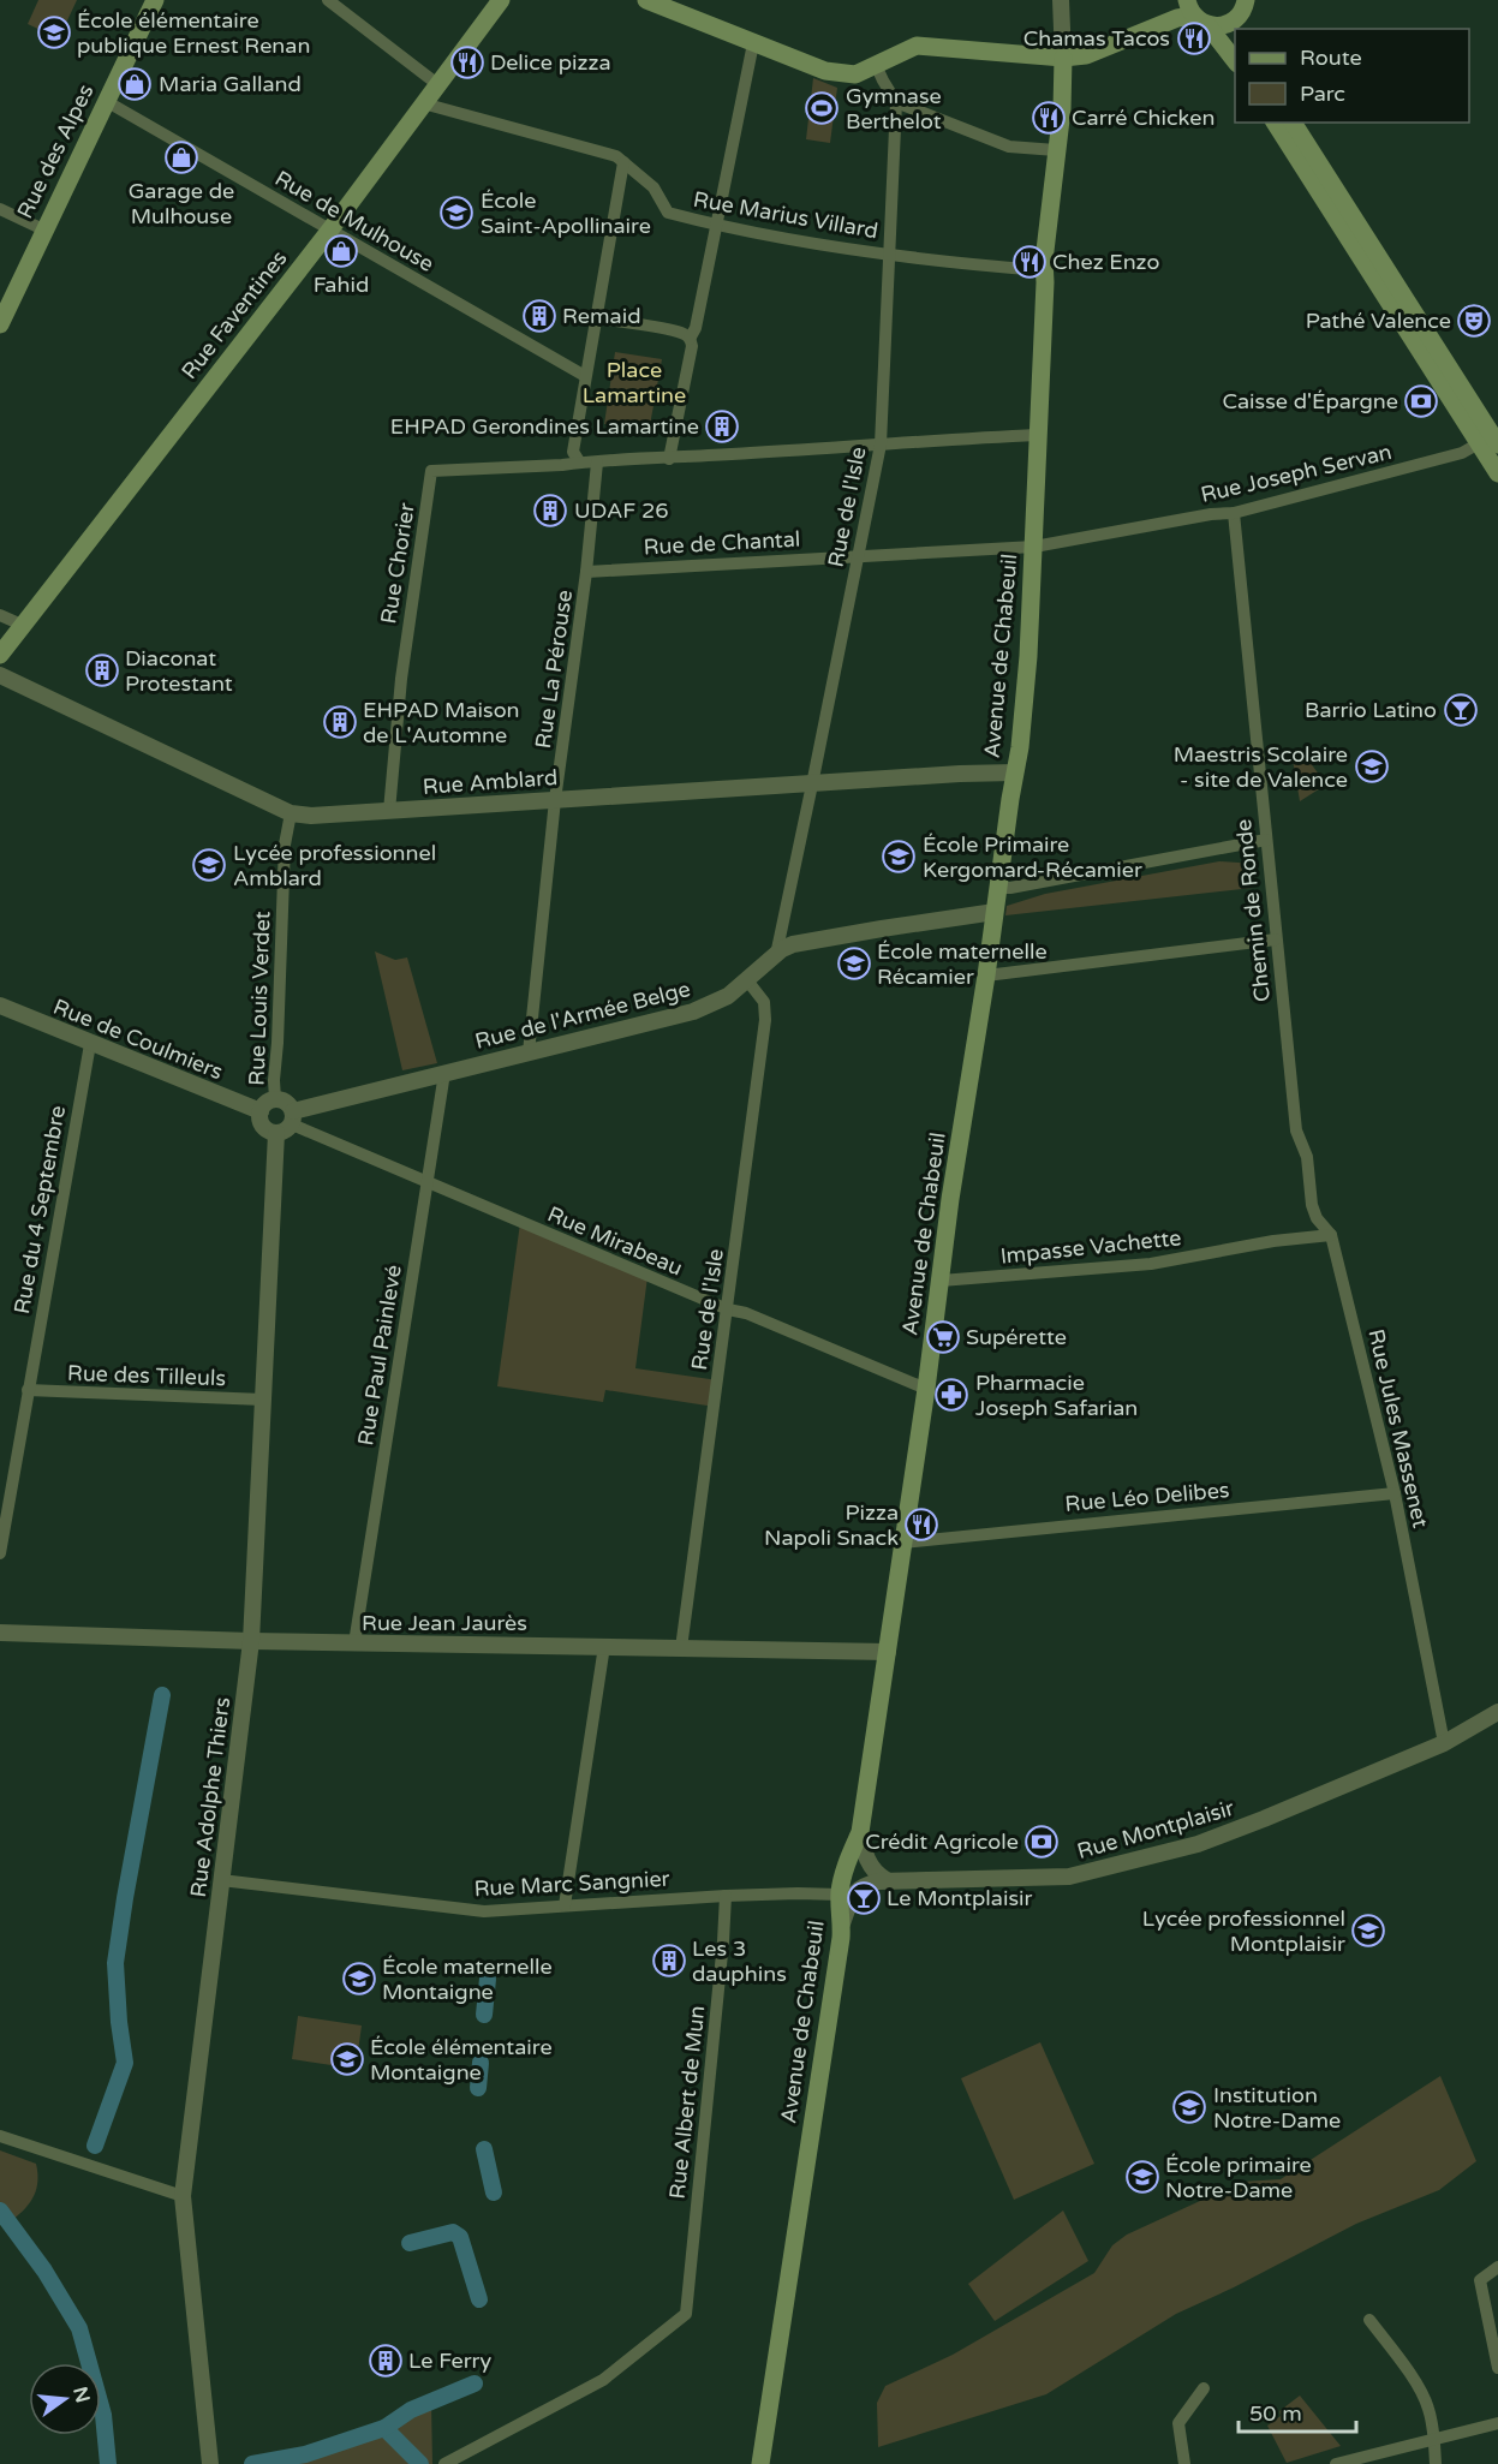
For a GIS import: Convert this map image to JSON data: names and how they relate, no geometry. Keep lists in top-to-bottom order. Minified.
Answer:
{"streets":{"main road":["Rue des Alpes","Rue Faventines","Avenue de Chabeuil"],"street":["Rue Marius Villard","Rue de Mulhouse","Rue Joseph Servan","Rue de l'Isle","Rue de Chantal","Rue Chorier","Rue La Pérouse","Rue Amblard","Chemin de Ronde","Rue Louis Verdet","Rue de l'Armée Belge","Rue de Coulmiers","Rue du 4 Septembre","Rue Mirabeau","Impasse Vachette","Rue Paul Painlevé","Rue des Tilleuls","Rue Jules Massenet","Rue Léo Delibes","Rue Jean Jaurès","Rue Adolphe Thiers","Rue Montplaisir","Rue Marc Sangnier","Rue Albert de Mun"]},"crossings":[["Rue des Alpes","Rue de Mulhouse"],["Rue Marius Villard","Rue Faventines"],["Rue Marius Villard","Rue de l'Isle"],["Rue Marius Villard","Avenue de Chabeuil"],["Rue de Mulhouse","Rue Faventines"],["Rue Joseph Servan","Rue de Chantal"],["Rue Joseph Servan","Avenue de Chabeuil"],["Rue Joseph Servan","Chemin de Ronde"],["Rue de l'Isle","Rue de Chantal"],["Rue de l'Isle","Rue Amblard"],["Rue de l'Isle","Rue de l'Armée Belge"],["Rue de l'Isle","Rue Mirabeau"],["Rue de l'Isle","Rue Jean Jaurès"],["Rue de Chantal","Avenue de Chabeuil"],["Rue de Chantal","Rue La Pérouse"],["Rue Chorier","Rue Amblard"],["Avenue de Chabeuil","Rue Amblard"],["Avenue de Chabeuil","Rue de l'Armée Belge"],["Avenue de Chabeuil","Rue Mirabeau"],["Avenue de Chabeuil","Impasse Vachette"],["Avenue de Chabeuil","Rue Léo Delibes"],["Avenue de Chabeuil","Rue Jean Jaurès"],["Avenue de Chabeuil","Rue Montplaisir"],["Avenue de Chabeuil","Rue Marc Sangnier"],["Rue La Pérouse","Rue Amblard"],["Rue La Pérouse","Rue de l'Armée Belge"],["Rue Amblard","Rue Louis Verdet"],["Chemin de Ronde","Rue Jules Massenet"],["Rue Louis Verdet","Rue de l'Armée Belge"],["Rue Louis Verdet","Rue de Coulmiers"],["Rue Louis Verdet","Rue Mirabeau"],["Rue Louis Verdet","Rue Adolphe Thiers"],["Rue de l'Armée Belge","Rue de Coulmiers"],["Rue de l'Armée Belge","Rue Mirabeau"],["Rue de l'Armée Belge","Rue Paul Painlevé"],["Rue de l'Armée Belge","Rue Adolphe Thiers"],["Rue de Coulmiers","Rue du 4 Septembre"],["Rue de Coulmiers","Rue Mirabeau"],["Rue de Coulmiers","Rue Adolphe Thiers"],["Rue du 4 Septembre","Rue des Tilleuls"],["Rue Mirabeau","Rue Paul Painlevé"],["Rue Mirabeau","Rue Adolphe Thiers"],["Impasse Vachette","Rue Jules Massenet"],["Rue Paul Painlevé","Rue Jean Jaurès"],["Rue des Tilleuls","Rue Adolphe Thiers"],["Rue Jules Massenet","Rue Léo Delibes"],["Rue Jules Massenet","Rue Montplaisir"],["Rue Jean Jaurès","Rue Adolphe Thiers"],["Rue Adolphe Thiers","Rue Marc Sangnier"],["Rue Marc Sangnier","Rue Albert de Mun"]],"parks":["Place Lamartine"],"places":{"school or university":["École élémentaire publique Ernest Renan","École Saint-Apollinaire","Maestris Scolaire - site de Valence","École Primaire Kergomard-Récamier","Lycée professionnel Amblard","École maternelle Récamier","Lycée professionnel Montplaisir","École maternelle Montaigne","École élémentaire Montaigne","Institution Notre-Dame","École primaire Notre-Dame"],"restaurant":["Chamas Tacos","Delice pizza","Carré Chicken","Chez Enzo","Pizza Napoli Snack"],"shop":["Maria Galland","Garage de Mulhouse","Fahid"],"sports":["Gymnase Berthelot"],"building":["Remaid","EHPAD Gerondines Lamartine","UDAF 26","Diaconat Protestant","EHPAD Maison de L'Automne","Les 3 dauphins","Le Ferry"],"theatre":["Pathé Valence"],"bank":["Caisse d'Épargne","Crédit Agricole"],"bar":["Barrio Latino","Le Montplaisir"],"supermarket":["Supérette"],"pharmacy":["Pharmacie Joseph Safarian"]},"legend":["Route","Parc"],"scale_bar":"50 m","north":"right"}
